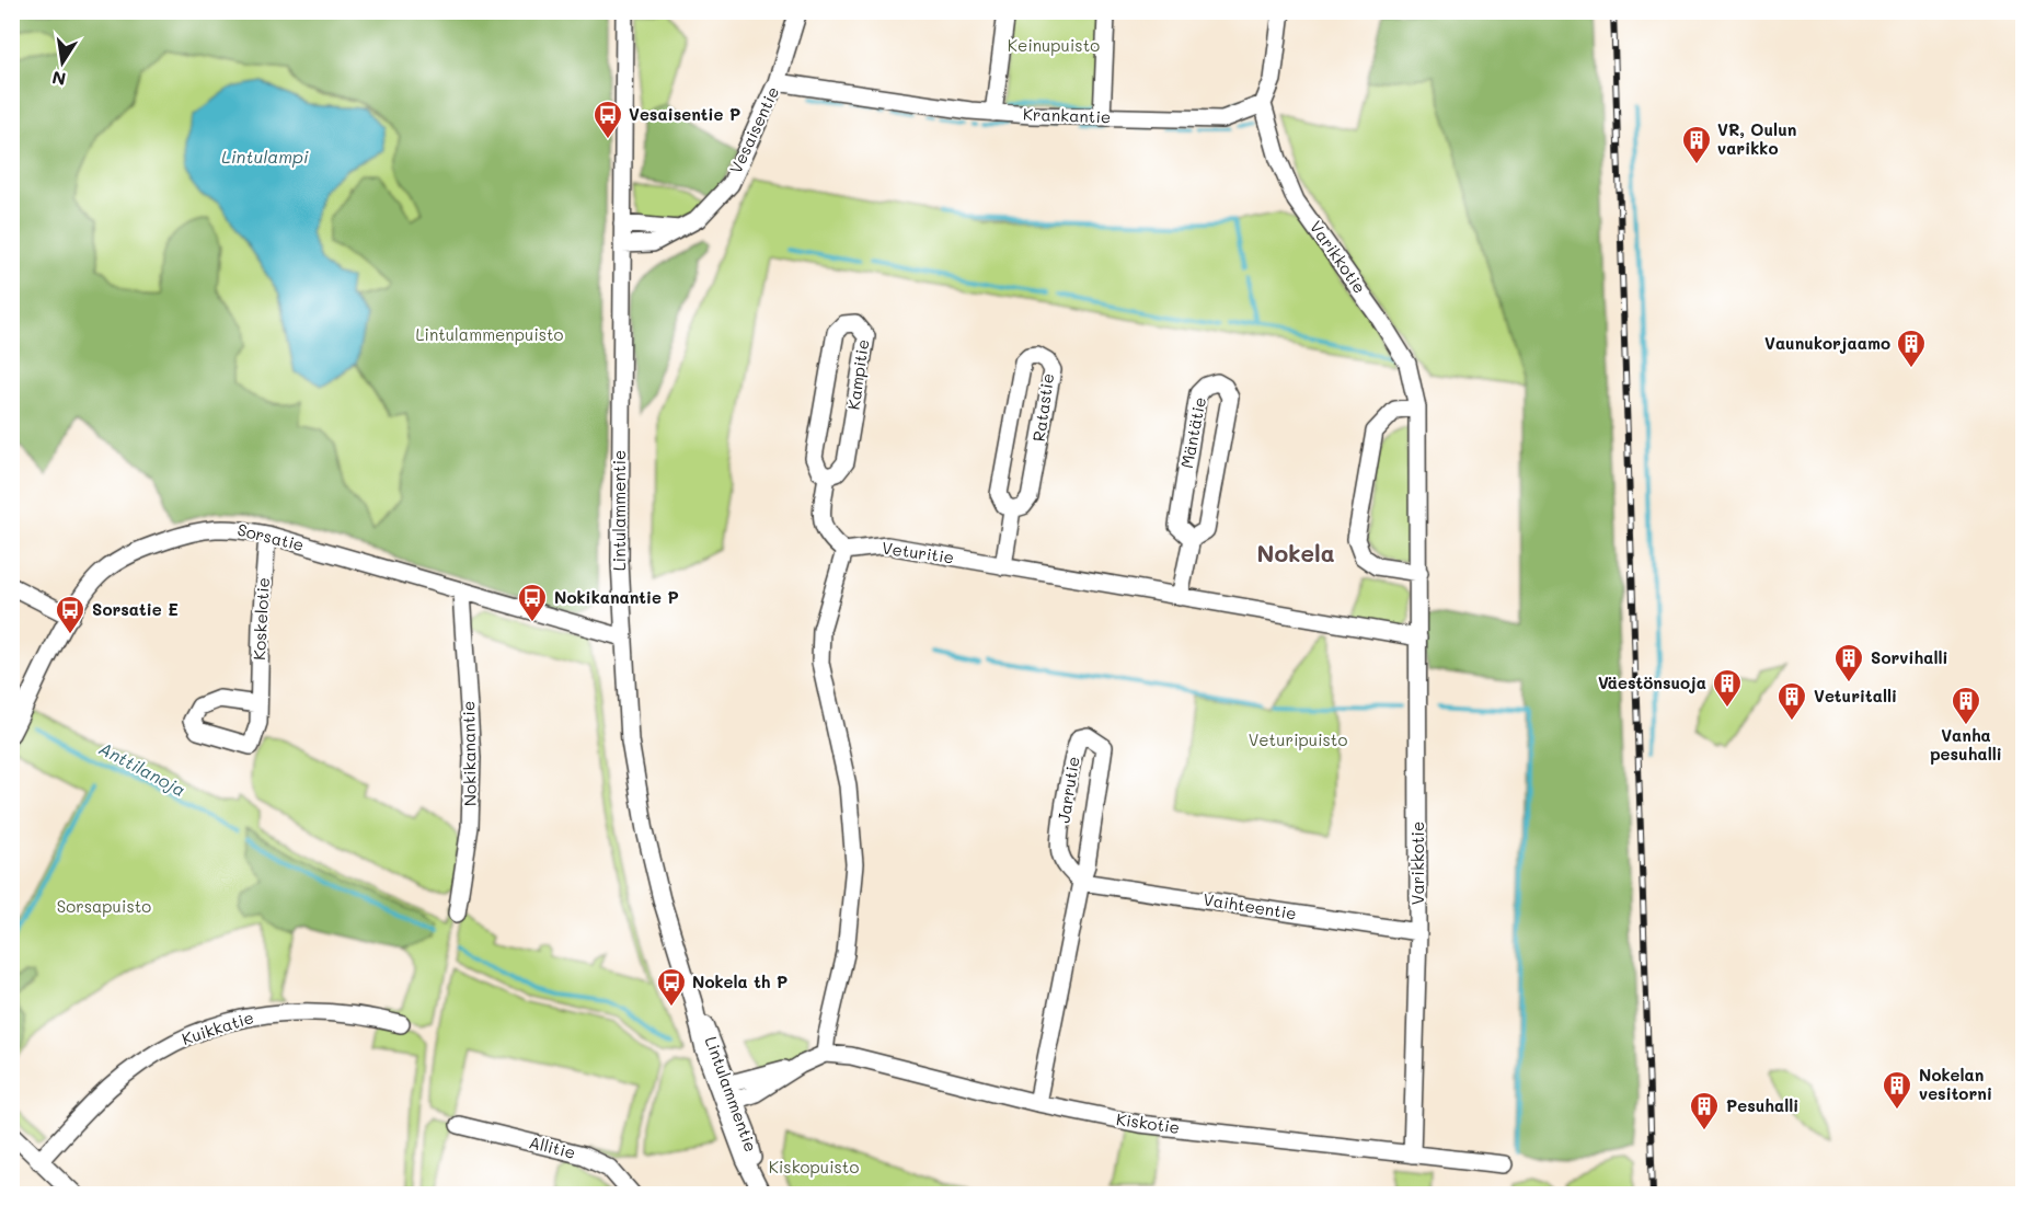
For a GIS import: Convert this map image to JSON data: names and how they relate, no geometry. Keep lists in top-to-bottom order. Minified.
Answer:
{"streets":{"street":["Krankantie","Vesaisentie","Varikkotie","Kampitie","Ratastie","Mäntätie","Lintulammentie","Sorsatie","Veturitie","Koskelotie","Nokikanantie","Jarrutie","Vaihteentie","Kuikkatie","Kiskotie","Allitie"]},"crossings":[["Krankantie","Vesaisentie"],["Krankantie","Varikkotie"],["Vesaisentie","Lintulammentie"],["Varikkotie","Veturitie"],["Varikkotie","Vaihteentie"],["Varikkotie","Kiskotie"],["Kampitie","Veturitie"],["Mäntätie","Veturitie"],["Lintulammentie","Sorsatie"],["Sorsatie","Koskelotie"],["Sorsatie","Nokikanantie"],["Jarrutie","Vaihteentie"],["Jarrutie","Kiskotie"]],"districts":["Nokela"],"water":["Lintulampi","Anttilanoja"],"parks":["Keinupuisto","Lintulammenpuisto","Veturipuisto","Sorsapuisto","Kiskopuisto"],"places":{"bus stop":["Vesaisentie P","Nokikanantie P","Sorsatie E","Nokela th P"],"building":["VR, Oulun varikko","Vaunukorjaamo","Sorvihalli","Väestönsuoja","Veturitalli","Vanha pesuhalli","Nokelan vesitorni","Pesuhalli"]},"north":"bottom"}
